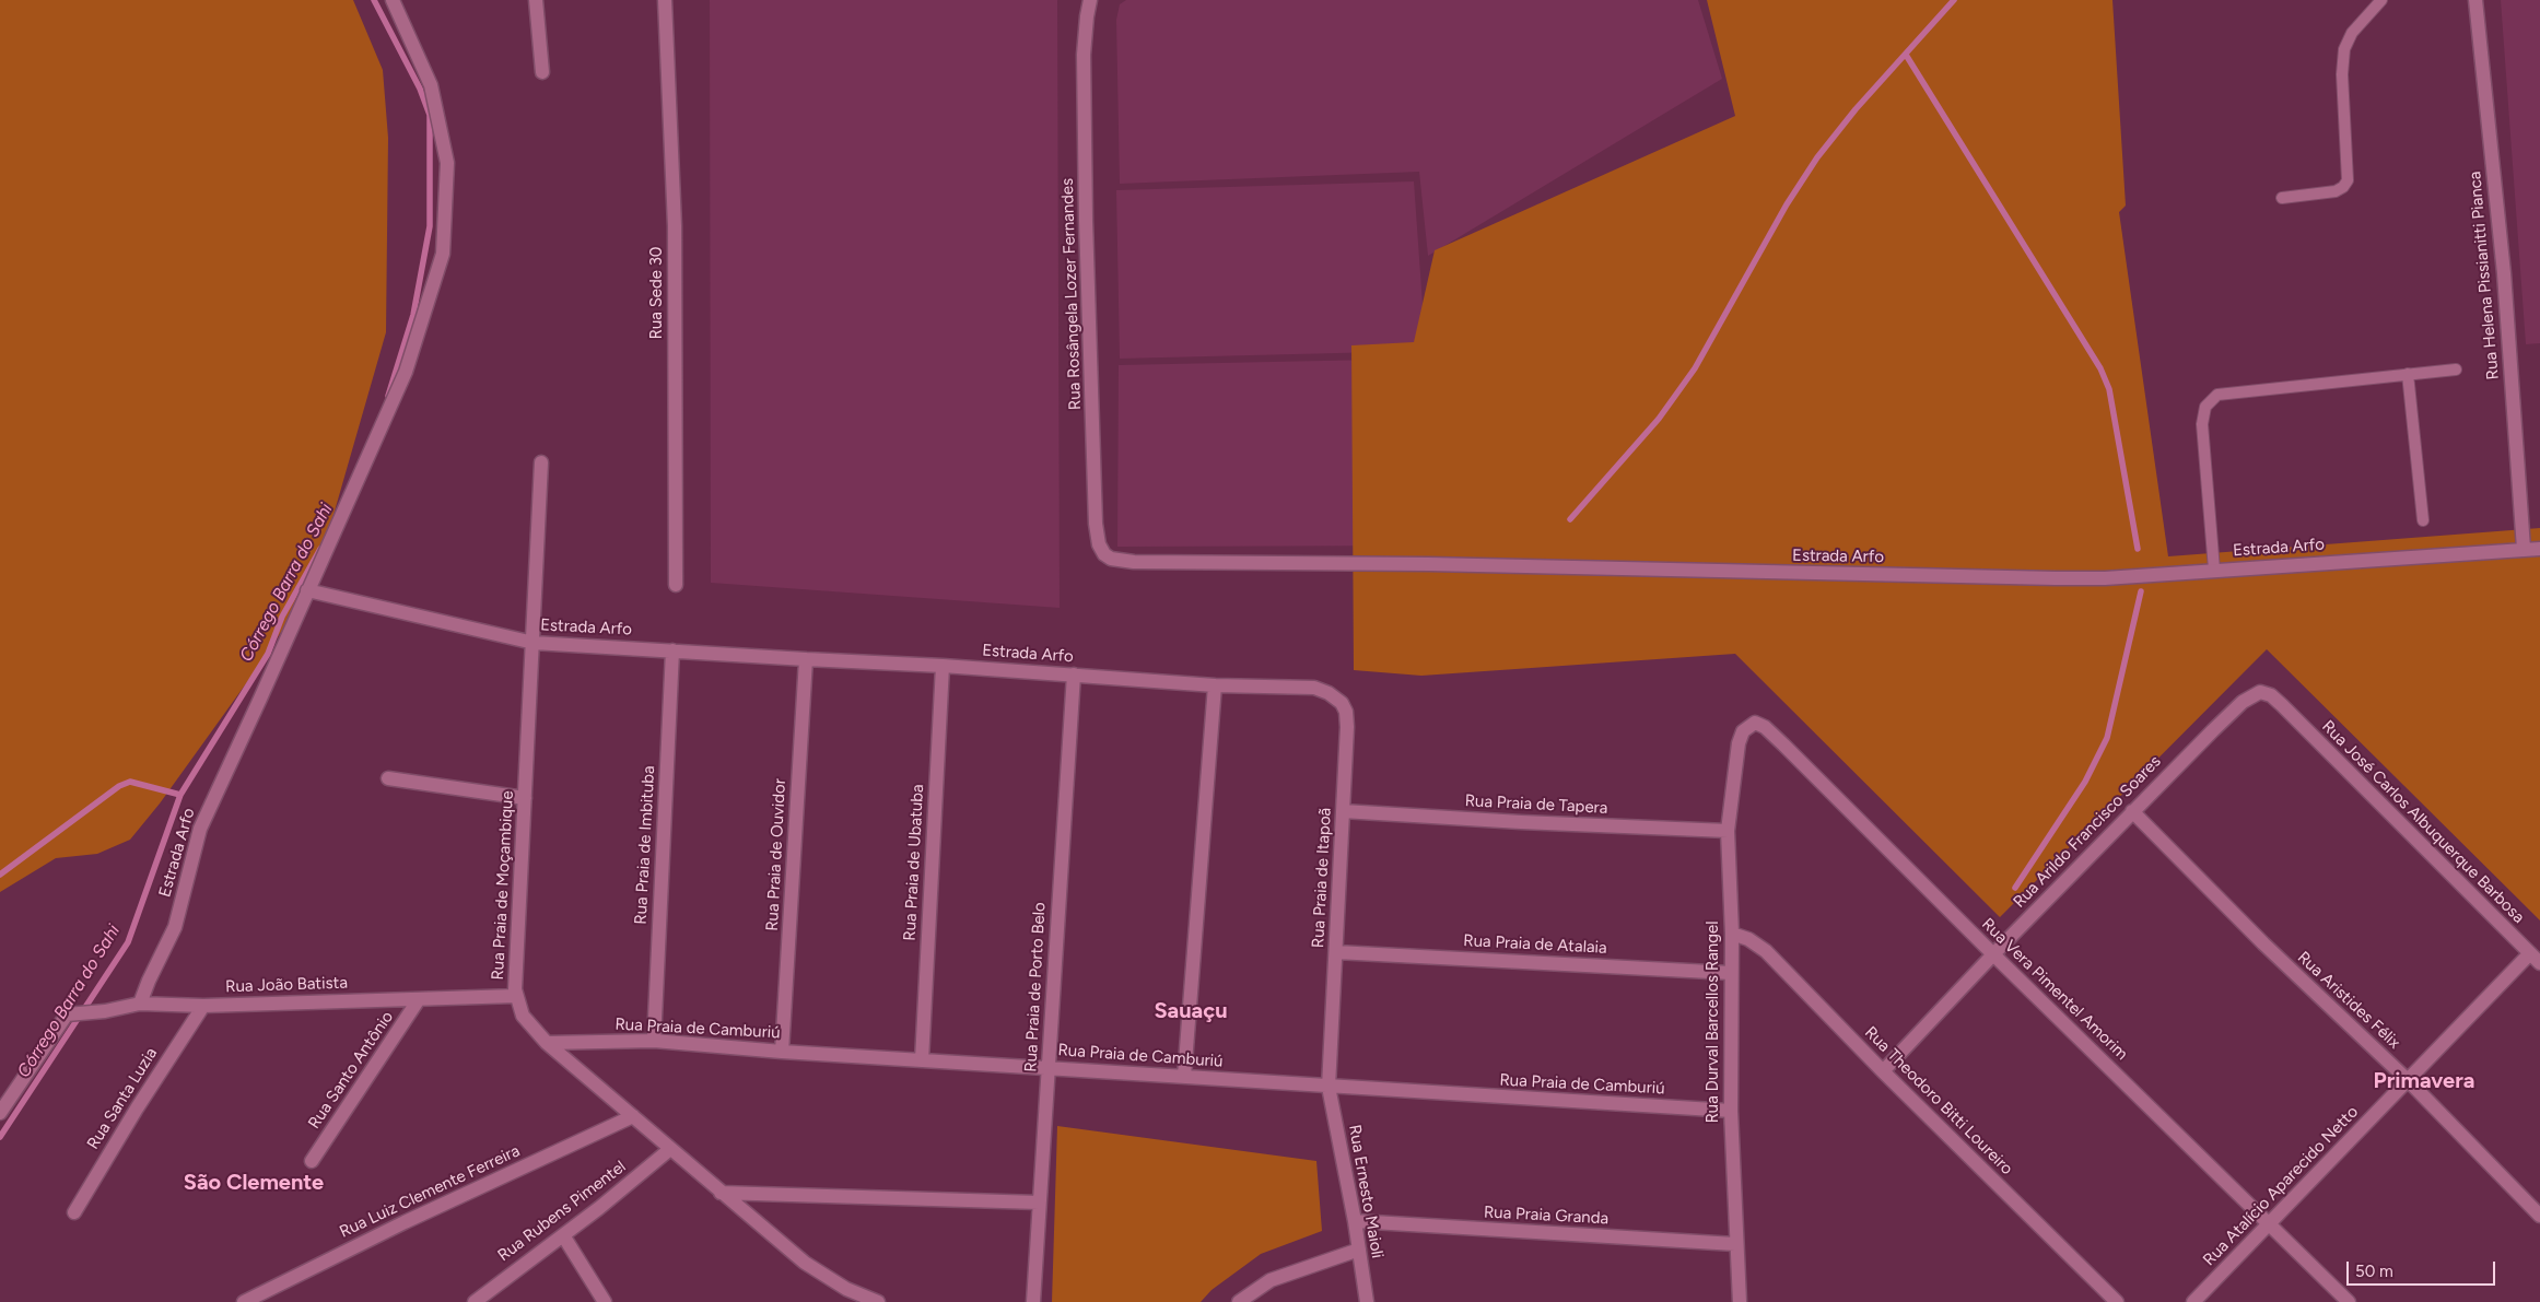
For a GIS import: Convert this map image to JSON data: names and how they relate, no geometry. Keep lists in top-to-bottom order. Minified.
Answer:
{"streets":{"street":["Rua Helena Pissianitti Pianca","Rua Sede 30","Rua Rosângela Lozer Fernandes","Estrada Arfo","Rua Praia de Tapera","Rua José Carlos Albuquerque Barbosa","Rua Arildo Francisco Soares","Rua Praia de Imbituba","Rua Praia de Ouvidor","Rua Praia de Ubatuba","Rua Praia de Itapoã","Rua Praia de Moçambique","Rua Praia de Atalaia","Rua João Batista","Rua Praia de Porto Belo","Rua Vera Pimentel Amorim","Rua Aristides Félix","Rua Durval Barcellos Rangel","Rua Praia de Camburiú","Rua Santo Antônio","Rua Santa Luzia","Rua Theodoro Bitti Loureiro","Rua Atalício Aparecido Netto","Rua Luiz Clemente Ferreira","Rua Ernesto Maioli","Rua Rubens Pimentel","Rua Praia Granda"]},"crossings":[["Rua Helena Pissianitti Pianca","Estrada Arfo"],["Rua Rosângela Lozer Fernandes","Estrada Arfo"],["Estrada Arfo","Rua Praia de Imbituba"],["Estrada Arfo","Rua Praia de Ouvidor"],["Estrada Arfo","Rua Praia de Ubatuba"],["Estrada Arfo","Rua Praia de Itapoã"],["Estrada Arfo","Rua Praia de Moçambique"],["Estrada Arfo","Rua João Batista"],["Estrada Arfo","Rua Praia de Porto Belo"],["Rua Praia de Tapera","Rua Praia de Itapoã"],["Rua Praia de Tapera","Rua Durval Barcellos Rangel"],["Rua José Carlos Albuquerque Barbosa","Rua Arildo Francisco Soares"],["Rua José Carlos Albuquerque Barbosa","Rua Atalício Aparecido Netto"],["Rua Arildo Francisco Soares","Rua Vera Pimentel Amorim"],["Rua Arildo Francisco Soares","Rua Aristides Félix"],["Rua Arildo Francisco Soares","Rua Theodoro Bitti Loureiro"],["Rua Praia de Imbituba","Rua Praia de Camburiú"],["Rua Praia de Ouvidor","Rua Praia de Camburiú"],["Rua Praia de Ubatuba","Rua Praia de Camburiú"],["Rua Praia de Itapoã","Rua Praia de Atalaia"],["Rua Praia de Itapoã","Rua Praia de Camburiú"],["Rua Praia de Itapoã","Rua Ernesto Maioli"],["Rua Praia de Moçambique","Rua João Batista"],["Rua Praia de Moçambique","Rua Praia de Camburiú"],["Rua Praia de Moçambique","Rua Luiz Clemente Ferreira"],["Rua Praia de Moçambique","Rua Rubens Pimentel"],["Rua Praia de Atalaia","Rua Durval Barcellos Rangel"],["Rua João Batista","Rua Santo Antônio"],["Rua João Batista","Rua Santa Luzia"],["Rua Praia de Porto Belo","Rua Praia de Camburiú"],["Rua Vera Pimentel Amorim","Rua Durval Barcellos Rangel"],["Rua Vera Pimentel Amorim","Rua Atalício Aparecido Netto"],["Rua Aristides Félix","Rua Atalício Aparecido Netto"],["Rua Durval Barcellos Rangel","Rua Praia de Camburiú"],["Rua Durval Barcellos Rangel","Rua Theodoro Bitti Loureiro"],["Rua Durval Barcellos Rangel","Rua Praia Granda"],["Rua Praia de Camburiú","Rua Ernesto Maioli"],["Rua Ernesto Maioli","Rua Praia Granda"]],"districts":["Sauaçu","Primavera","São Clemente"],"water":["Córrego Barra do Sahi"],"scale_bar":"50 m"}
